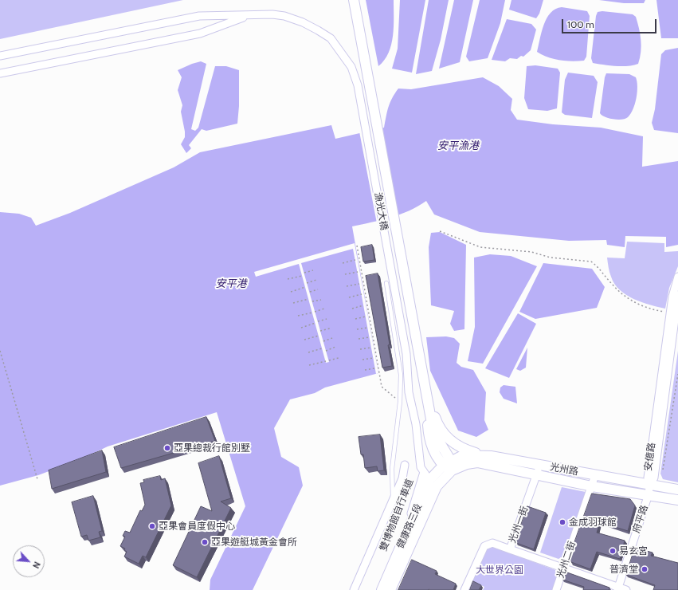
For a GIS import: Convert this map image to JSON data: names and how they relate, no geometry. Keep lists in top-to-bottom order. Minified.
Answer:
{"streets":{"street":["漁光大橋","安億路","光州路","府平路","光州一街","健康路三段","光州二街"]},"crossings":[["漁光大橋","健康路三段"],["安億路","光州路"],["安億路","府平路"],["光州路","府平路"],["光州路","光州一街"],["光州路","健康路三段"],["光州路","光州二街"]],"water":["安平漁港","安平港"],"parks":["大世界公園"],"places":["亞果總裁行館別墅","金成羽球館","亞果會員度假中心","亞果遊艇城黃金會所","易玄宮","普濟堂"],"scale_bar":"100 m","north":"bottom right"}
